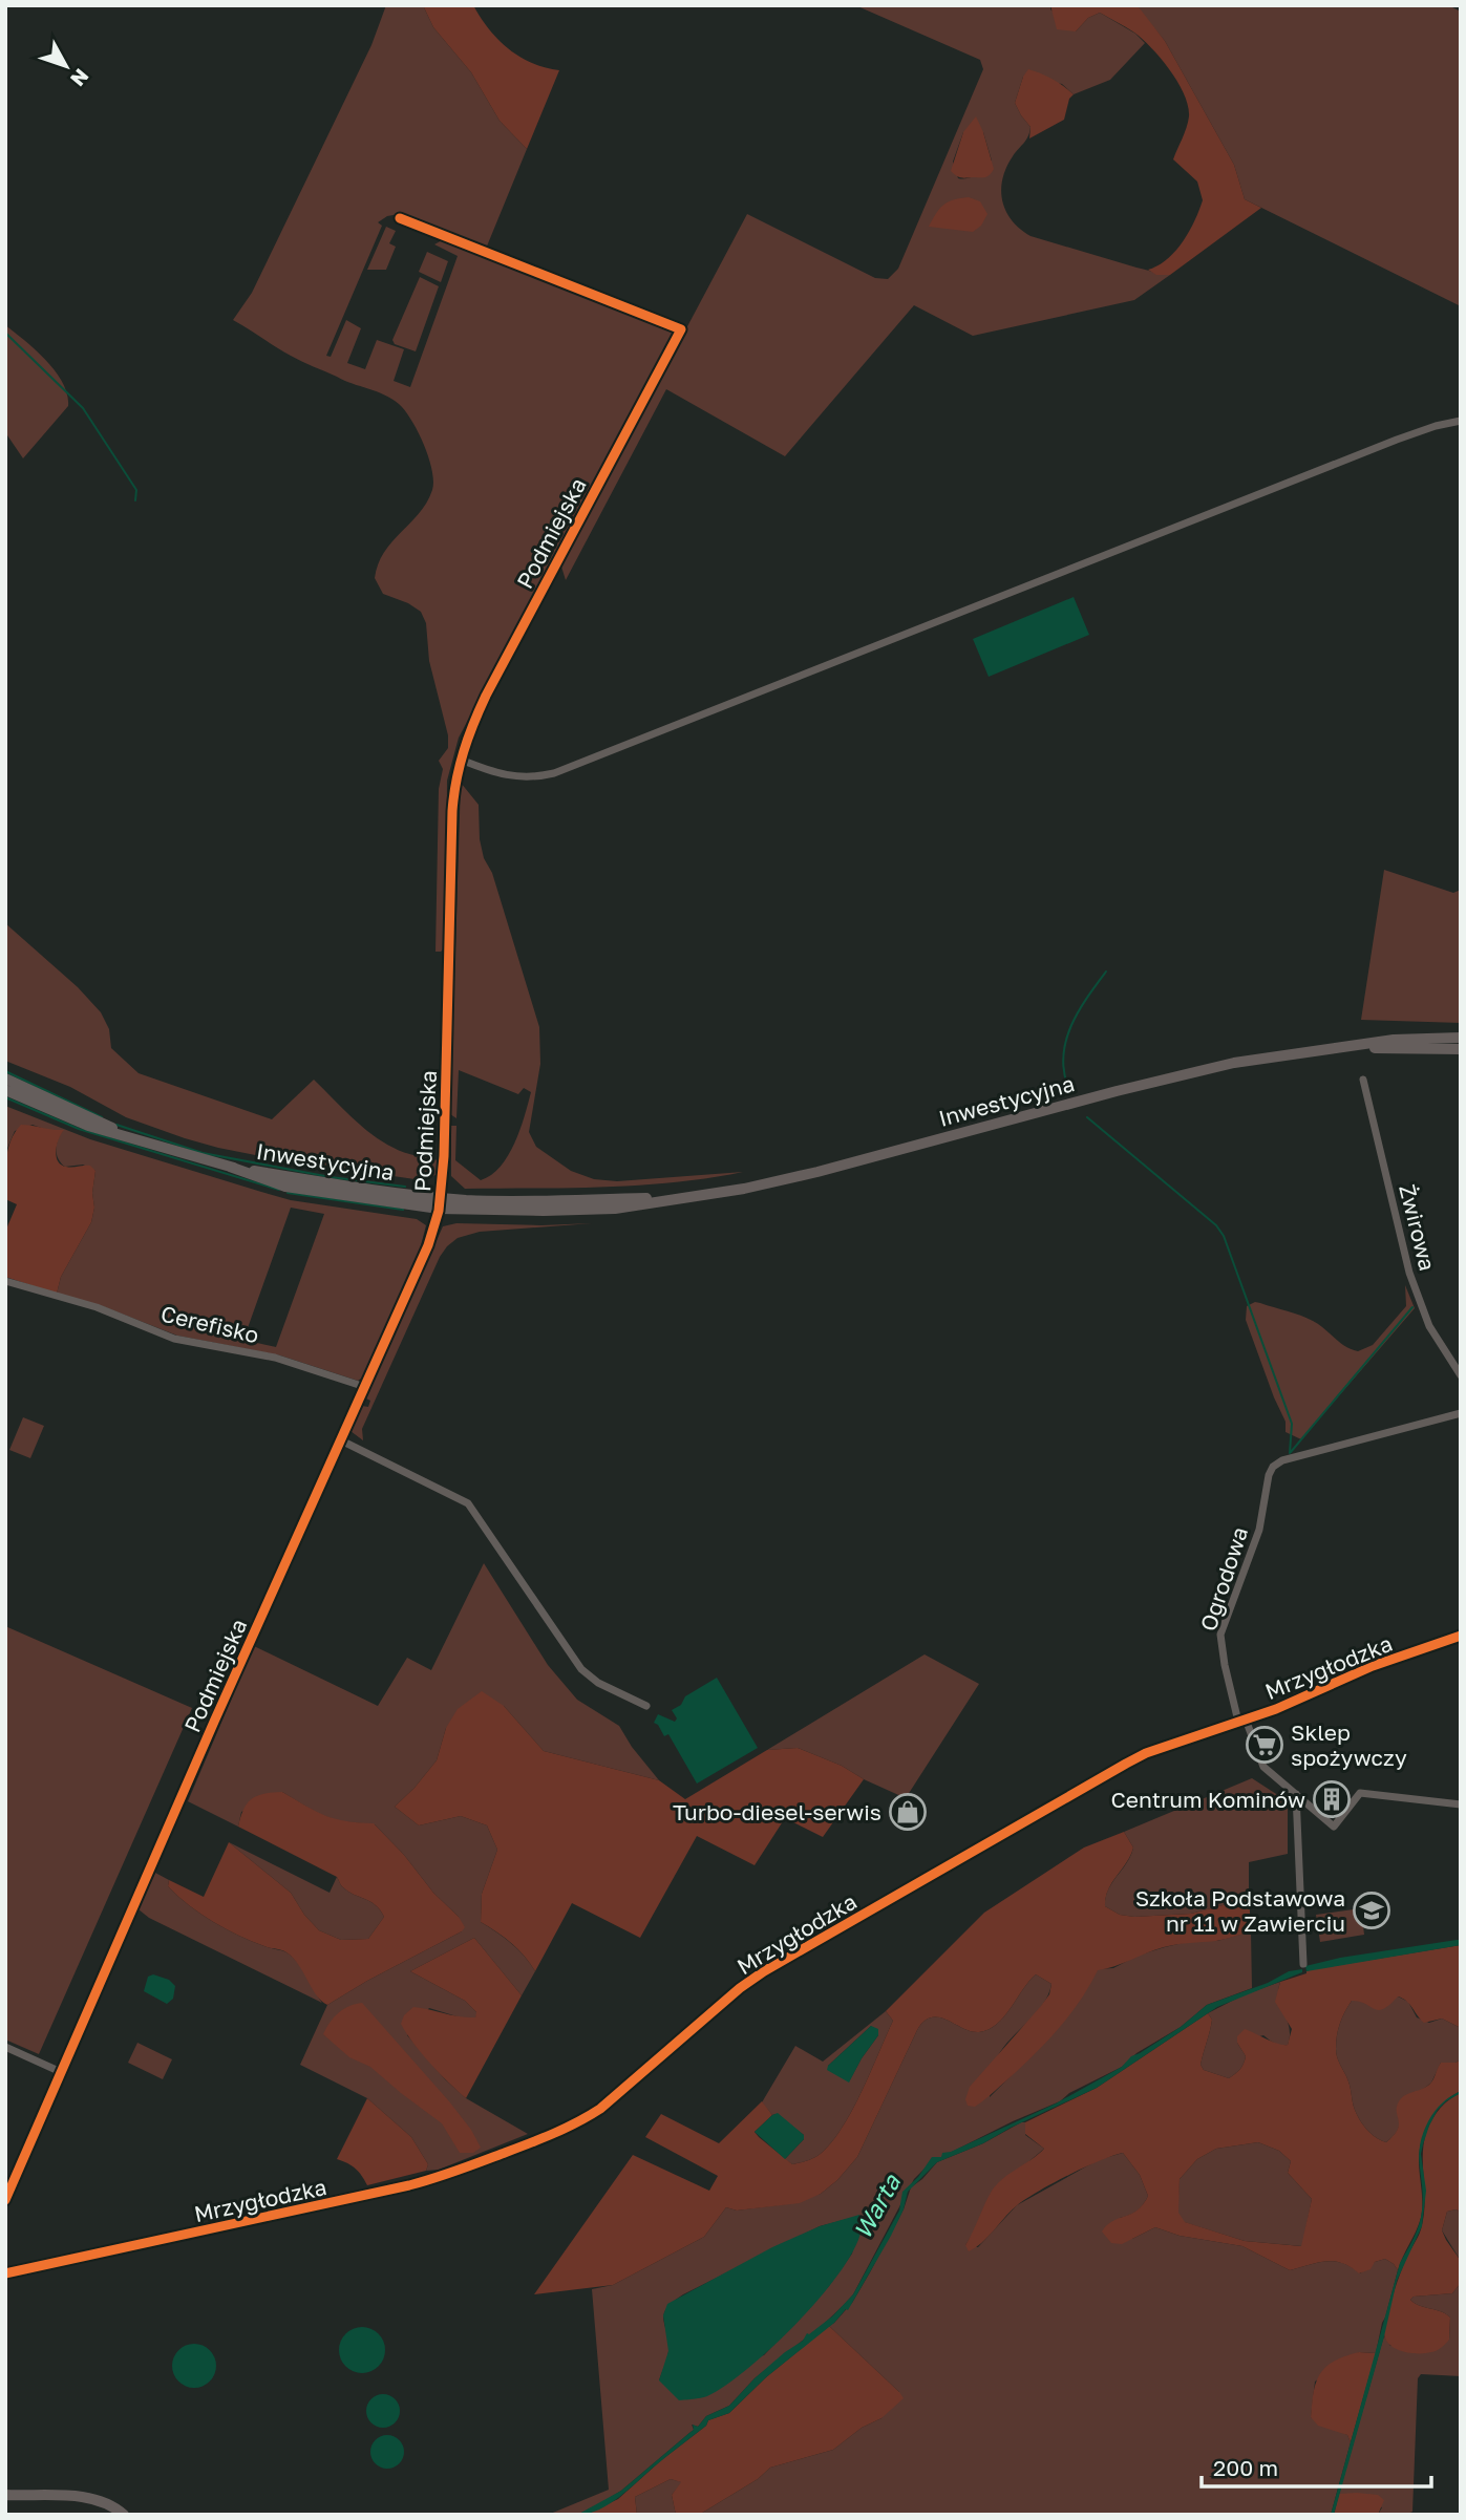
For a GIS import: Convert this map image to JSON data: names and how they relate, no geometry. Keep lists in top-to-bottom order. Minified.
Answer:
{"streets":{"main road":["Inwestycyjna","Mrzygłodzka"],"street":["Podmiejska","Żwirowa","Cerefisko","Ogrodowa"]},"crossings":[["Podmiejska","Inwestycyjna"],["Podmiejska","Cerefisko"],["Ogrodowa","Mrzygłodzka"]],"water":["Warta"],"places":{"supermarket":["Sklep spożywczy"],"building":["Centrum Kominów"],"shop":["Turbo-diesel-serwis"],"school or university":["Szkoła Podstawowa nr 11 w Zawierciu"]},"scale_bar":"200 m","north":"bottom right"}
